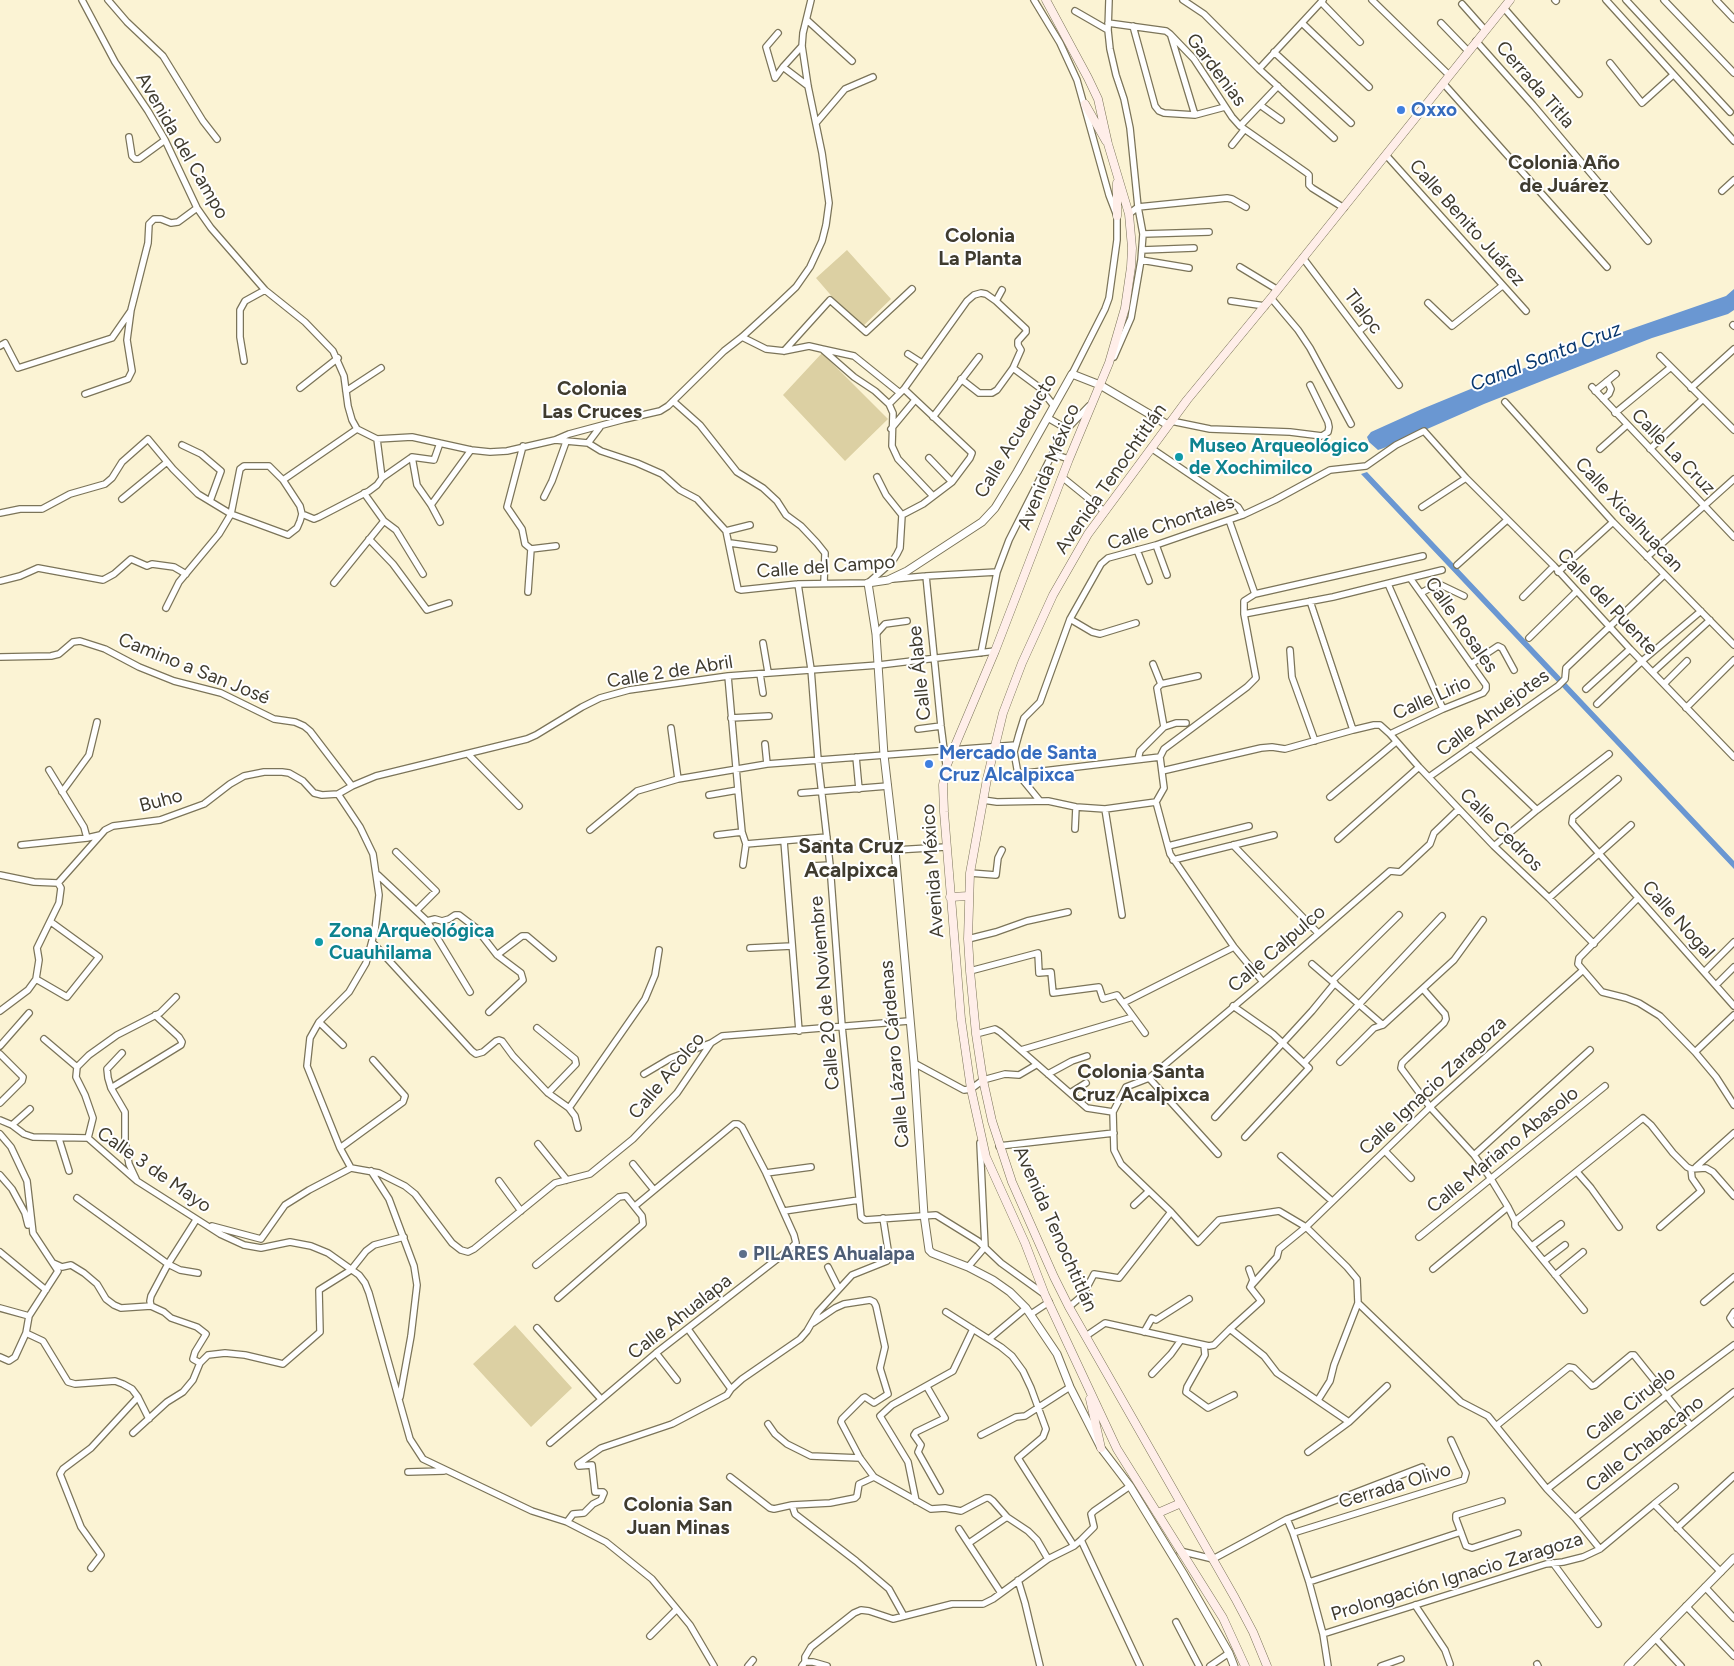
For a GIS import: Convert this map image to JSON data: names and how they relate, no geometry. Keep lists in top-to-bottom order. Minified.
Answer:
{"streets":{"main road":["Avenida México","Avenida Tenochtitlán"],"street":["Gardenias","Cerrada Titla","Avenida del Campo","Calle Benito Juárez","Tlaloc","Calle Acueducto","Calle La Cruz","Calle Xicalhuacan","Calle Chontales","Calle del Campo","Calle del Puente","Calle Rosales","Camino a San José","Calle 2 de Abril","Calle Álabe","Calle Lirio","Calle Ahuejotes","Buho","Calle Cedros","Calle Nogal","Calle Calpulco","Calle 20 de Noviembre","Calle Lázaro Cárdenas","Calle Acolco","Calle Ignacio Zaragoza","Calle Mariano Abasolo","Calle 3 de Mayo","Calle Ahualapa","Calle Ciruelo","Calle Chabacano","Cerrada Olivo","Prolongación Ignacio Zaragoza"]},"crossings":[["Gardenias","Avenida Tenochtitlán"],["Cerrada Titla","Avenida Tenochtitlán"],["Calle Benito Juárez","Avenida Tenochtitlán"],["Tlaloc","Avenida Tenochtitlán"],["Calle Acueducto","Avenida México"],["Calle Acueducto","Avenida Tenochtitlán"],["Calle Acueducto","Calle del Campo"],["Avenida México","Calle 2 de Abril"],["Avenida México","Calle Álabe"],["Avenida México","Calle 20 de Noviembre"],["Calle Xicalhuacan","Calle Ahuejotes"],["Calle Chontales","Calle del Puente"],["Calle del Campo","Calle Álabe"],["Calle del Campo","Calle 20 de Noviembre"],["Calle del Campo","Calle Lázaro Cárdenas"],["Calle del Puente","Calle Ahuejotes"],["Calle Rosales","Calle Lirio"],["Camino a San José","Calle 2 de Abril"],["Calle 2 de Abril","Calle Álabe"],["Calle 2 de Abril","Buho"],["Calle 2 de Abril","Calle 20 de Noviembre"],["Calle 2 de Abril","Calle Lázaro Cárdenas"],["Calle Lirio","Calle Cedros"],["Calle Ahuejotes","Calle Cedros"],["Calle Cedros","Calle Calpulco"],["Calle 20 de Noviembre","Calle Lázaro Cárdenas"],["Calle 20 de Noviembre","Calle Acolco"],["Calle Lázaro Cárdenas","Calle Acolco"],["Calle Ciruelo","Prolongación Ignacio Zaragoza"],["Calle Chabacano","Prolongación Ignacio Zaragoza"]],"districts":["Colonia Año de Juárez","Colonia La Planta","Colonia Las Cruces","Santa Cruz Acalpixca","Colonia Santa Cruz Acalpixca","Colonia San Juan Minas"],"water":["Canal Santa Cruz"],"places":["Oxxo","Museo Arqueológico de Xochimilco","Mercado de Santa Cruz Alcalpixca","Zona Arqueológica Cuauhilama","PILARES Ahualapa"]}
